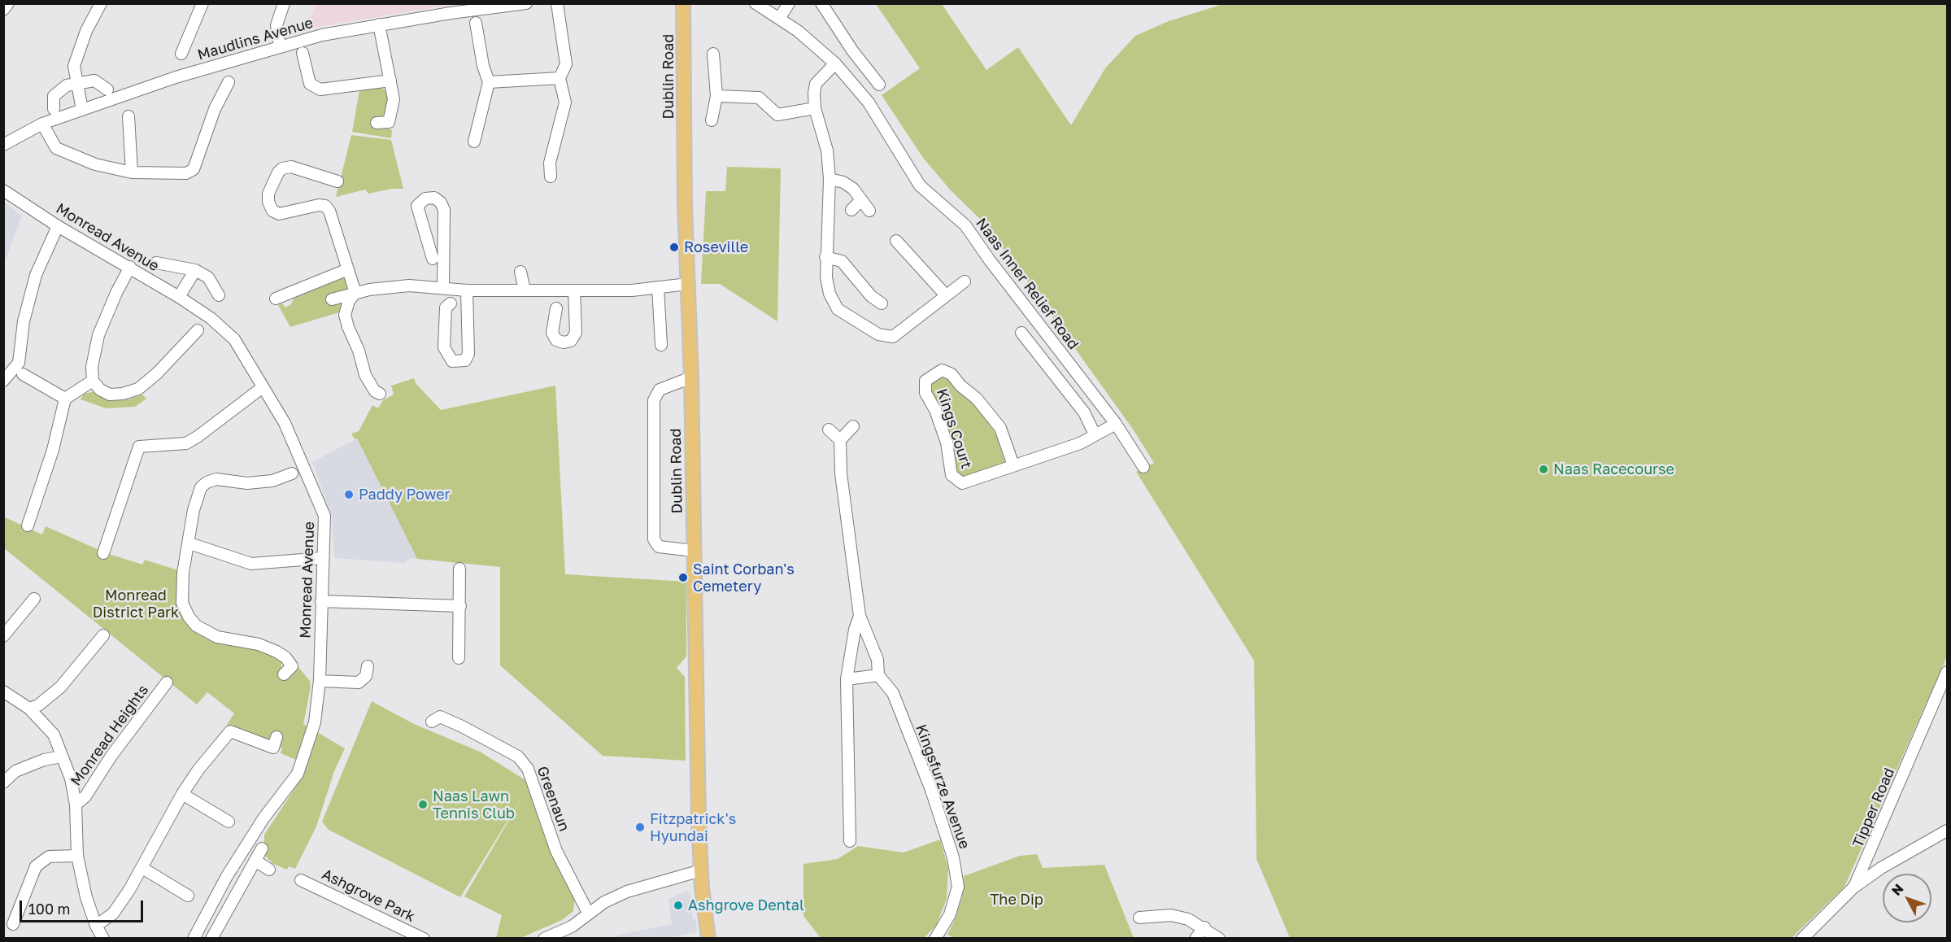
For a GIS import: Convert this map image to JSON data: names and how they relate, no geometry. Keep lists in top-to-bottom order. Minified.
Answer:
{"streets":{"main road":["Dublin Road"],"street":["Maudlins Avenue","Monread Avenue","Naas Inner Relief Road","Kings Court","Monread Heights","Kingsfurze Avenue","Greenaun","Tipper Road","Ashgrove Park"]},"crossings":[["Naas Inner Relief Road","Kings Court"]],"parks":["Monread District Park","The Dip"],"places":["Roseville","Naas Racecourse","Paddy Power","Saint Corban's Cemetery","Naas Lawn Tennis Club","Fitzpatrick's Hyundai","Ashgrove Dental"],"scale_bar":"100 m","north":"top left"}
